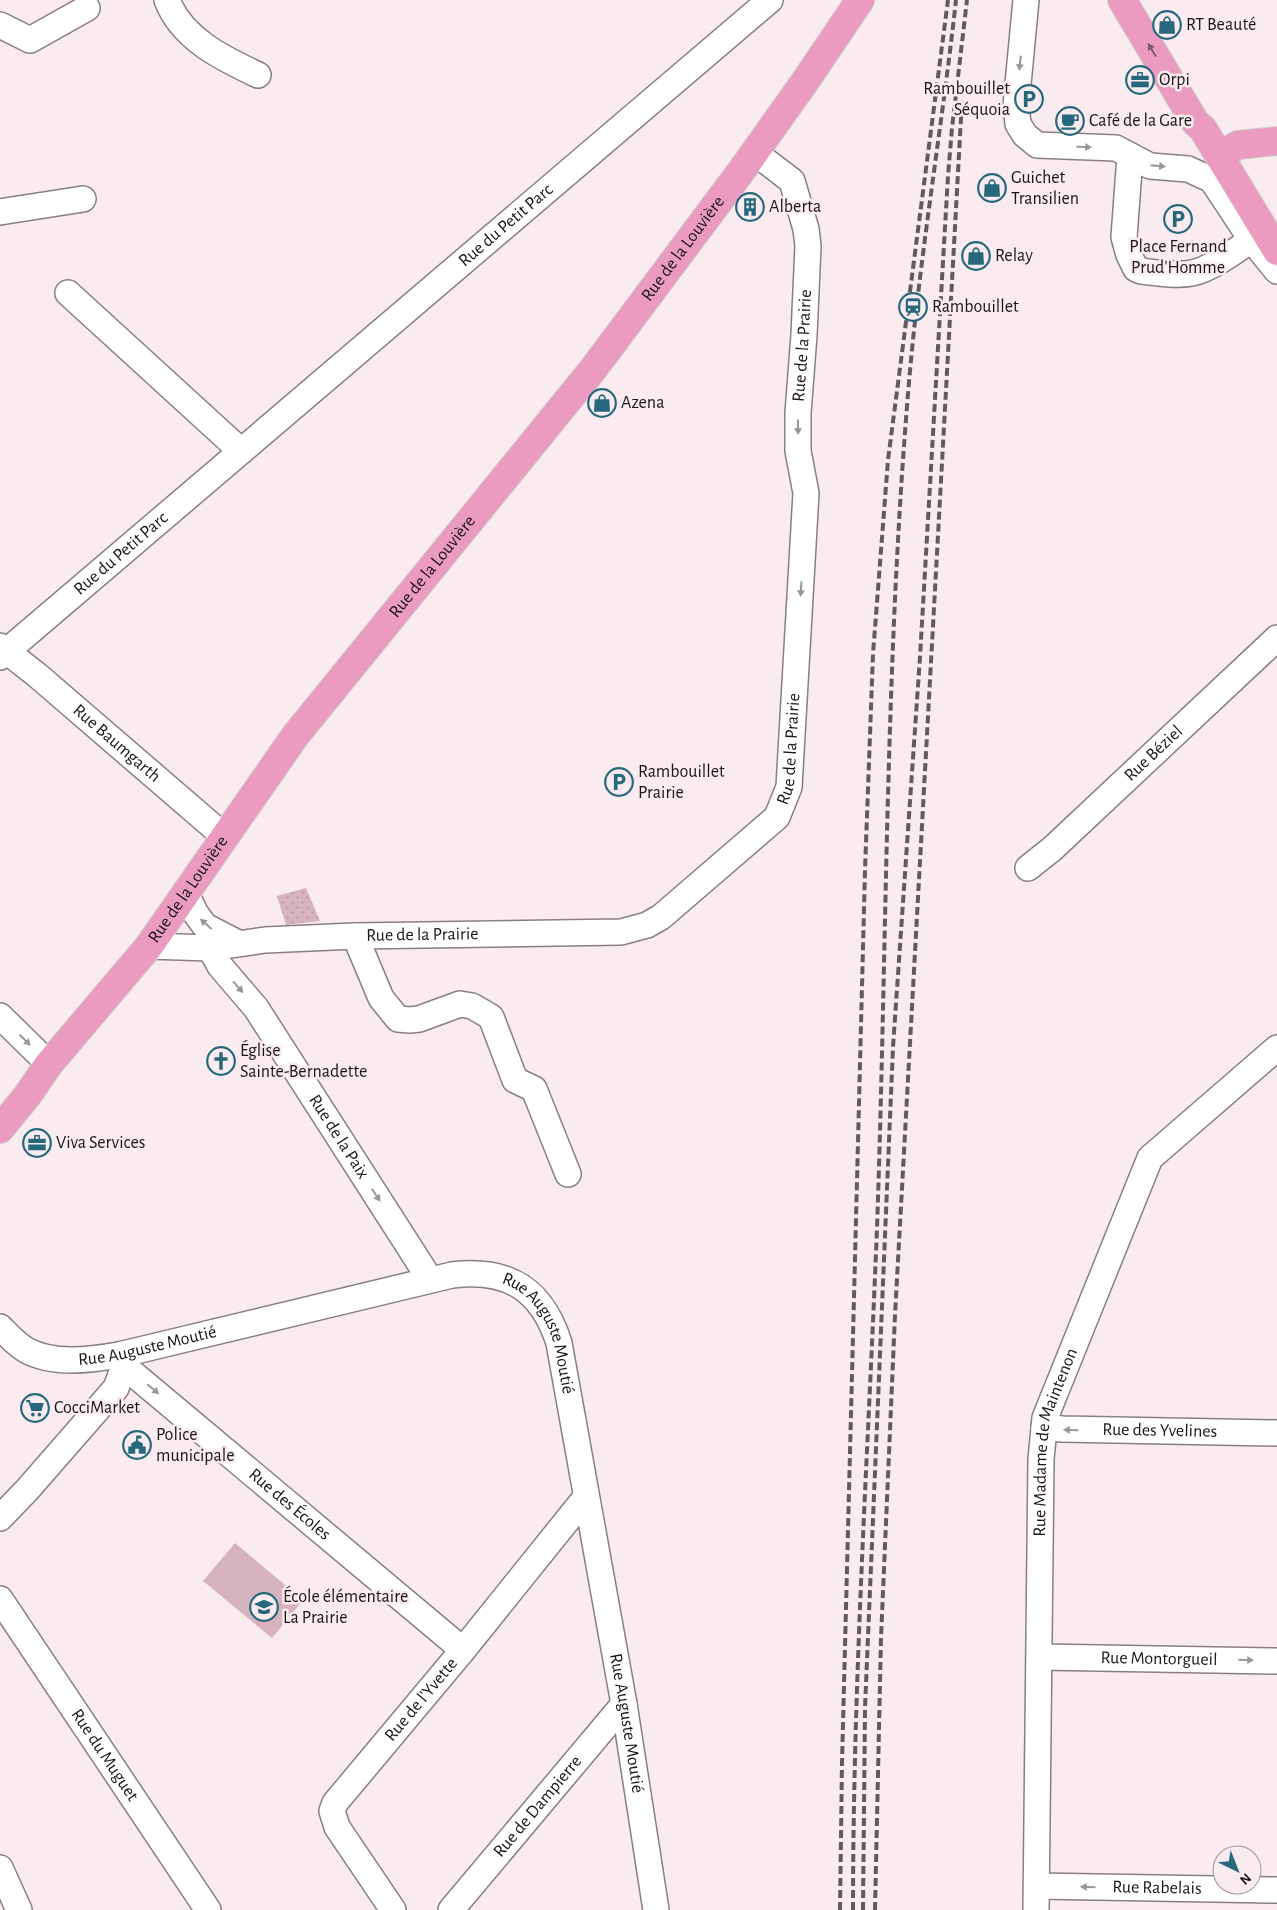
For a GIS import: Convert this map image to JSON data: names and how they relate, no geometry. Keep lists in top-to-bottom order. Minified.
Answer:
{"streets":{"main road":["Rue de la Louvière"],"street":["Rue du Petit Parc","Rue de la Prairie","Rue Baumgarth","Rue Béziel","Rue de la Paix","Rue Auguste Moutié","Rue des Yvelines","Rue Madame de Maintenon","Rue des Écoles","Rue Montorgueil","Rue de l'Yvette","Rue du Muguet","Rue de Dampierre","Rue Rabelais"]},"crossings":[["Rue du Petit Parc","Rue Baumgarth"],["Rue de la Louvière","Rue de la Prairie"],["Rue de la Louvière","Rue Baumgarth"],["Rue de la Prairie","Rue de la Paix"],["Rue de la Paix","Rue Auguste Moutié"],["Rue Auguste Moutié","Rue des Écoles"],["Rue Auguste Moutié","Rue de l'Yvette"],["Rue Auguste Moutié","Rue de Dampierre"],["Rue des Yvelines","Rue Madame de Maintenon"],["Rue Madame de Maintenon","Rue Montorgueil"],["Rue Madame de Maintenon","Rue Rabelais"],["Rue des Écoles","Rue de l'Yvette"]],"one_way":["Rue de la Paix","Rue des Yvelines","Rue des Écoles","Rue Montorgueil","Rue Rabelais"],"places":{"shop":["RT Beauté","Guichet Transilien","Relay","Azena"],"office":["Orpi","Viva Services"],"parking":["Rambouillet Séquoia","Place Fernand Prud'Homme","Rambouillet Prairie"],"cafe":["Café de la Gare"],"building":["Alberta"],"station":["Rambouillet"],"church":["Église Sainte-Bernadette"],"supermarket":["CocciMarket"],"public building":["Police municipale"],"school or university":["École élémentaire La Prairie"]},"north":"bottom right"}
